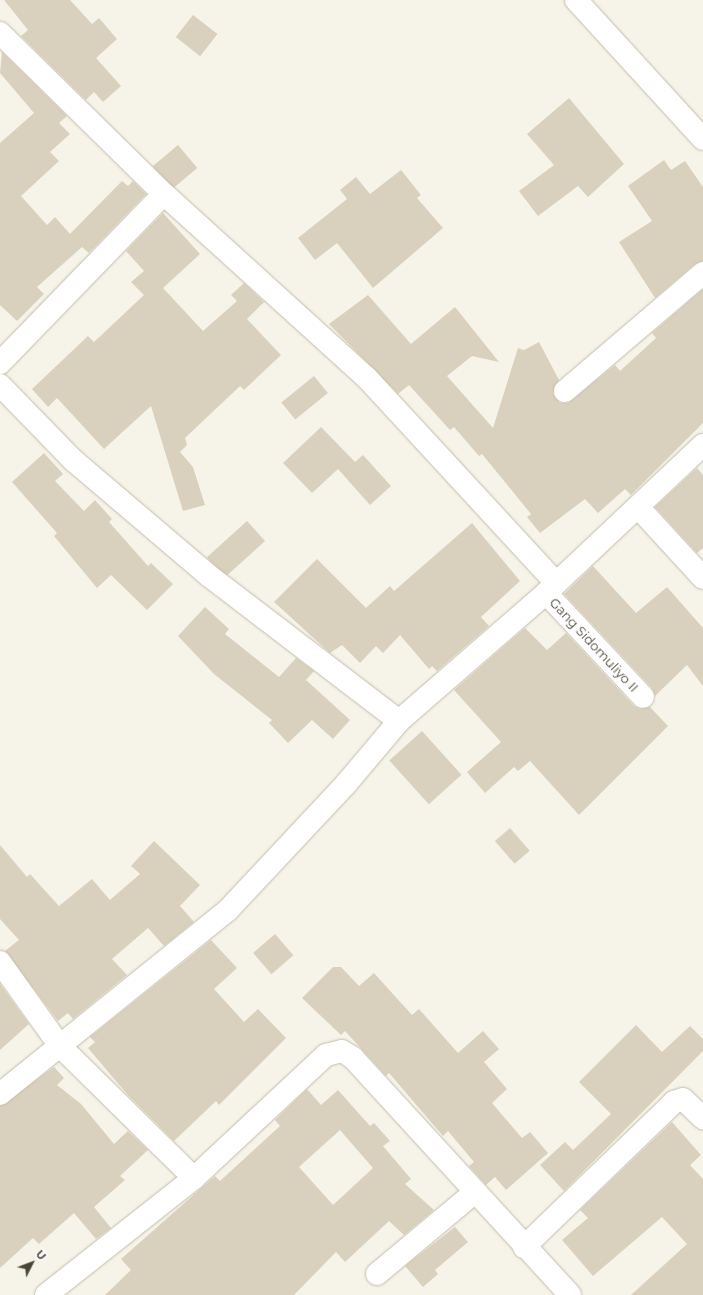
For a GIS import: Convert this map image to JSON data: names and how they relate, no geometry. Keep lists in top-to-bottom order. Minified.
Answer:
{"streets":{"street":["Gang Sidomuliyo II"]},"north":"top right"}
